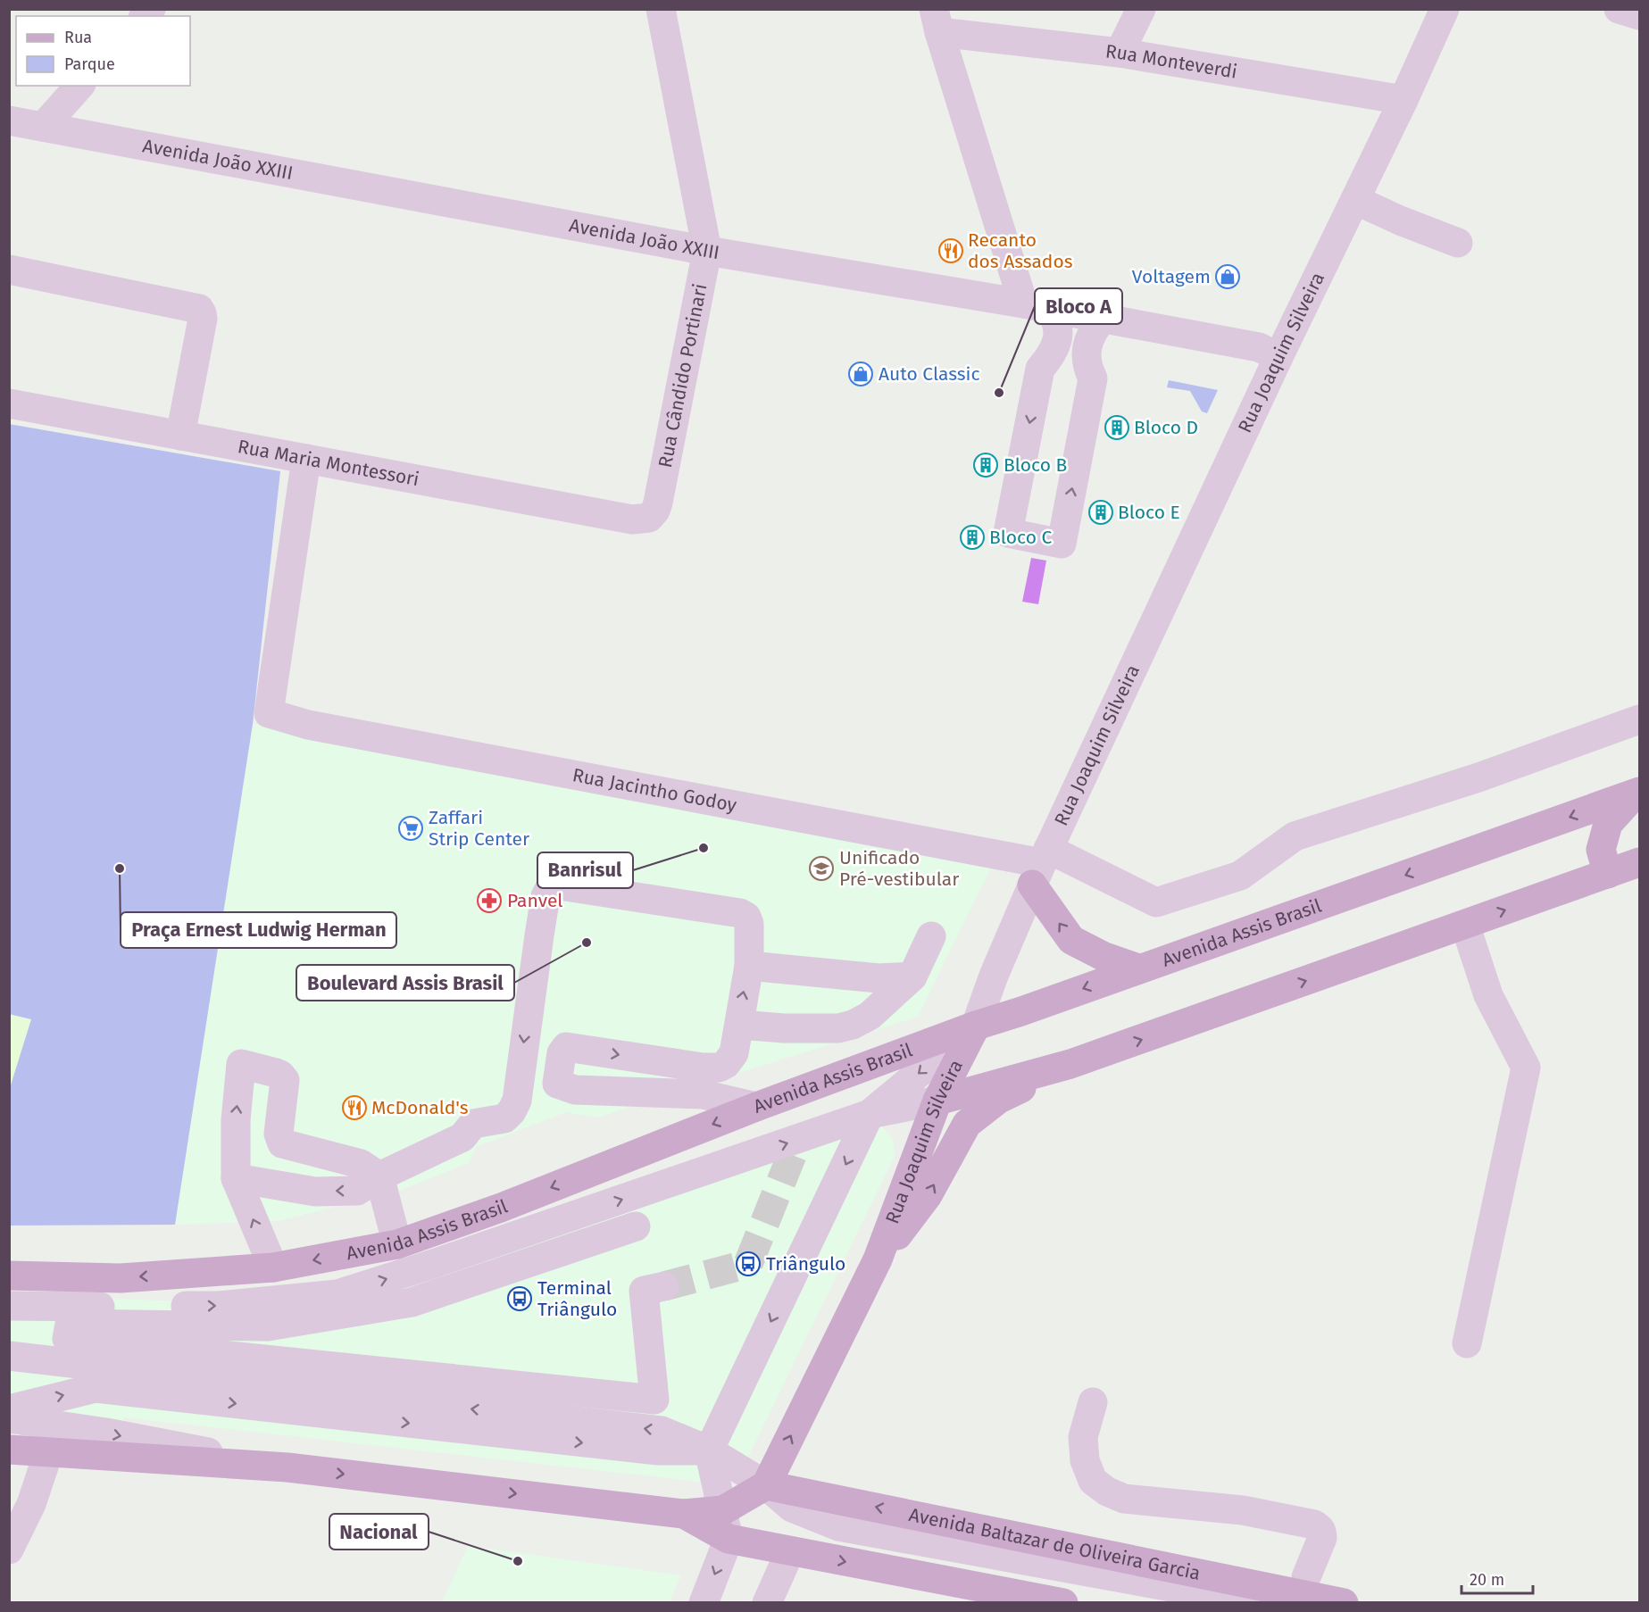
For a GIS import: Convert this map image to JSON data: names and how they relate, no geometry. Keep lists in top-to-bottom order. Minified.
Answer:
{"streets":{"main road":["Rua Joaquim Silveira","Avenida Assis Brasil","Avenida Baltazar de Oliveira Garcia"],"street":["Rua Monteverdi","Avenida João XXIII","Rua Cândido Portinari","Rua Maria Montessori","Rua Jacintho Godoy"]},"crossings":[["Rua Monteverdi","Rua Joaquim Silveira"],["Avenida João XXIII","Rua Joaquim Silveira"],["Avenida João XXIII","Rua Cândido Portinari"],["Rua Joaquim Silveira","Rua Jacintho Godoy"],["Rua Joaquim Silveira","Avenida Assis Brasil"],["Rua Joaquim Silveira","Avenida Baltazar de Oliveira Garcia"],["Rua Cândido Portinari","Rua Maria Montessori"],["Rua Maria Montessori","Rua Jacintho Godoy"]],"places":{"restaurant":["Recanto dos Assados","McDonald's"],"shop":["Voltagem","Auto Classic"],"other":["Bloco A","Banrisul","Praça Ernest Ludwig Herman","Boulevard Assis Brasil","Nacional"],"building":["Bloco D","Bloco B","Bloco E","Bloco C"],"supermarket":["Zaffari Strip Center"],"school or university":["Unificado Pré-vestibular"],"pharmacy":["Panvel"],"bus stop":["Triângulo","Terminal Triângulo"]},"legend":["Rua","Parque"],"scale_bar":"20 m"}
